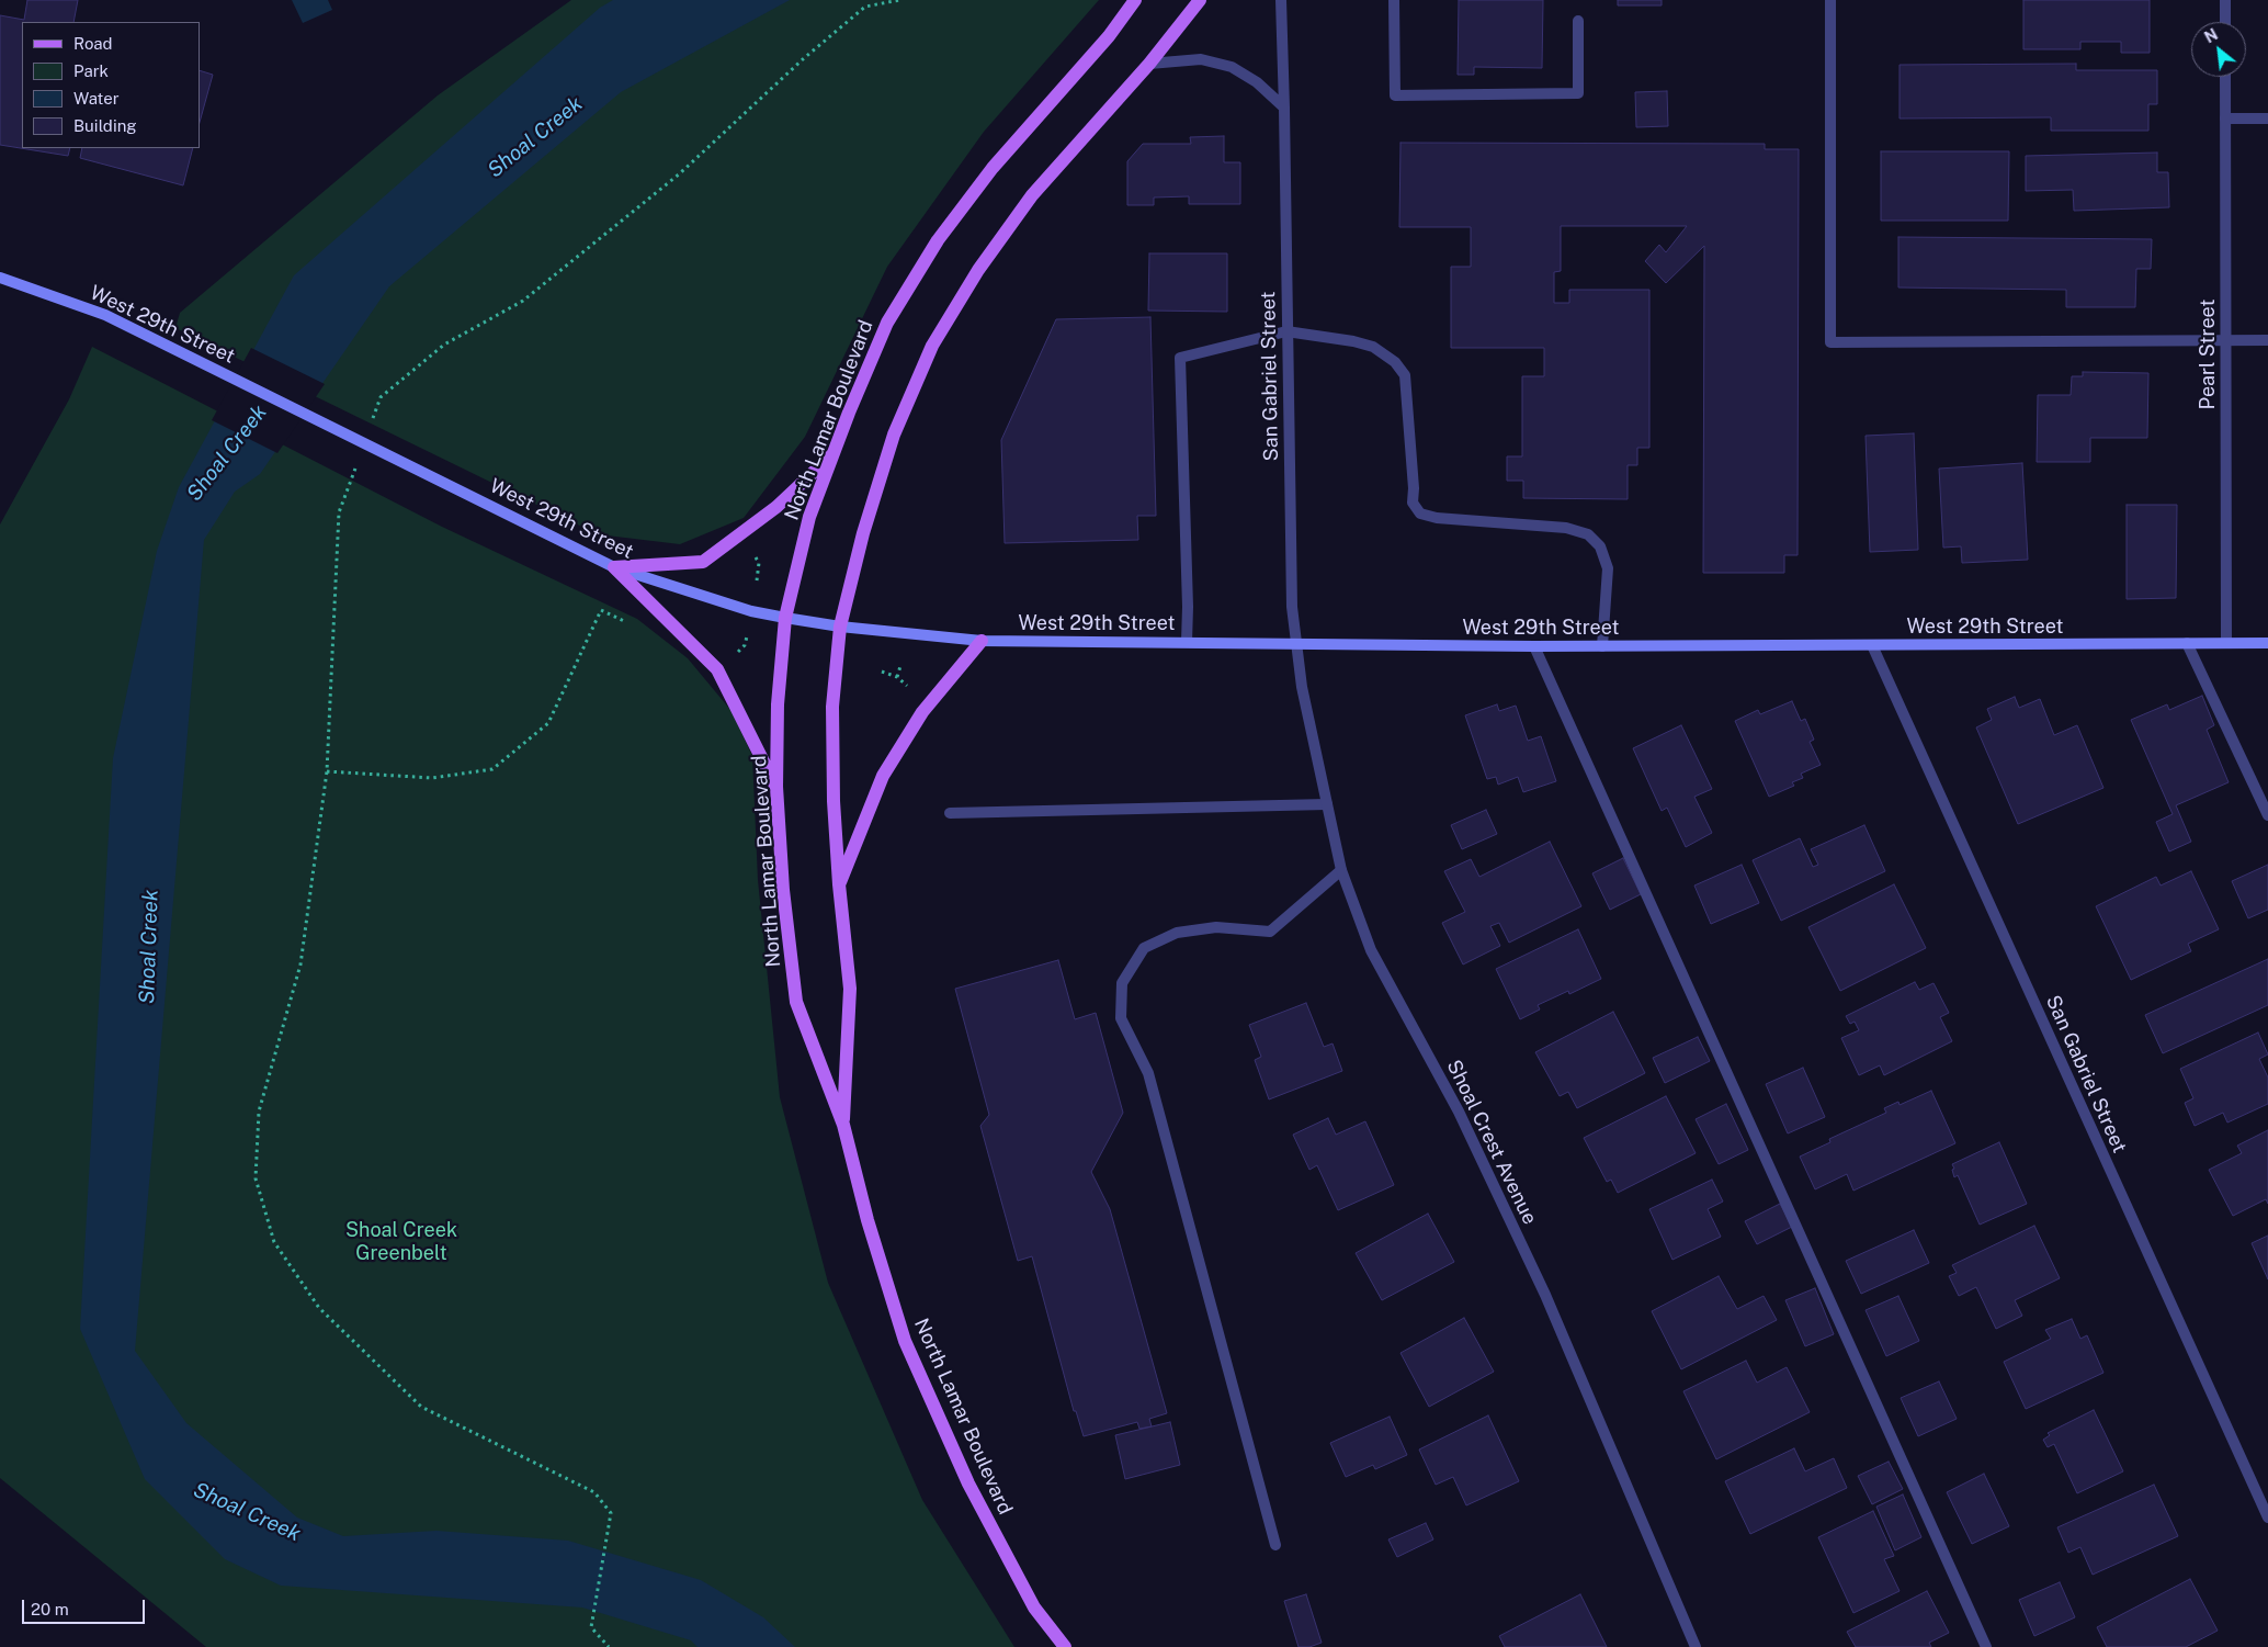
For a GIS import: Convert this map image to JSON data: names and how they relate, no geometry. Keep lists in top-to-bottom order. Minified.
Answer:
{"streets":{"main road":["North Lamar Boulevard"],"street":["West 29th Street","Pearl Street","San Gabriel Street","Shoal Crest Avenue"]},"crossings":[["West 29th Street","Pearl Street"],["West 29th Street","San Gabriel Street"],["West 29th Street","North Lamar Boulevard"],["West 29th Street","Shoal Crest Avenue"],["San Gabriel Street","Shoal Crest Avenue"]],"water":["Shoal Creek"],"parks":["Shoal Creek Greenbelt"],"legend":["Road","Park","Water","Building"],"scale_bar":"20 m","north":"top left"}
